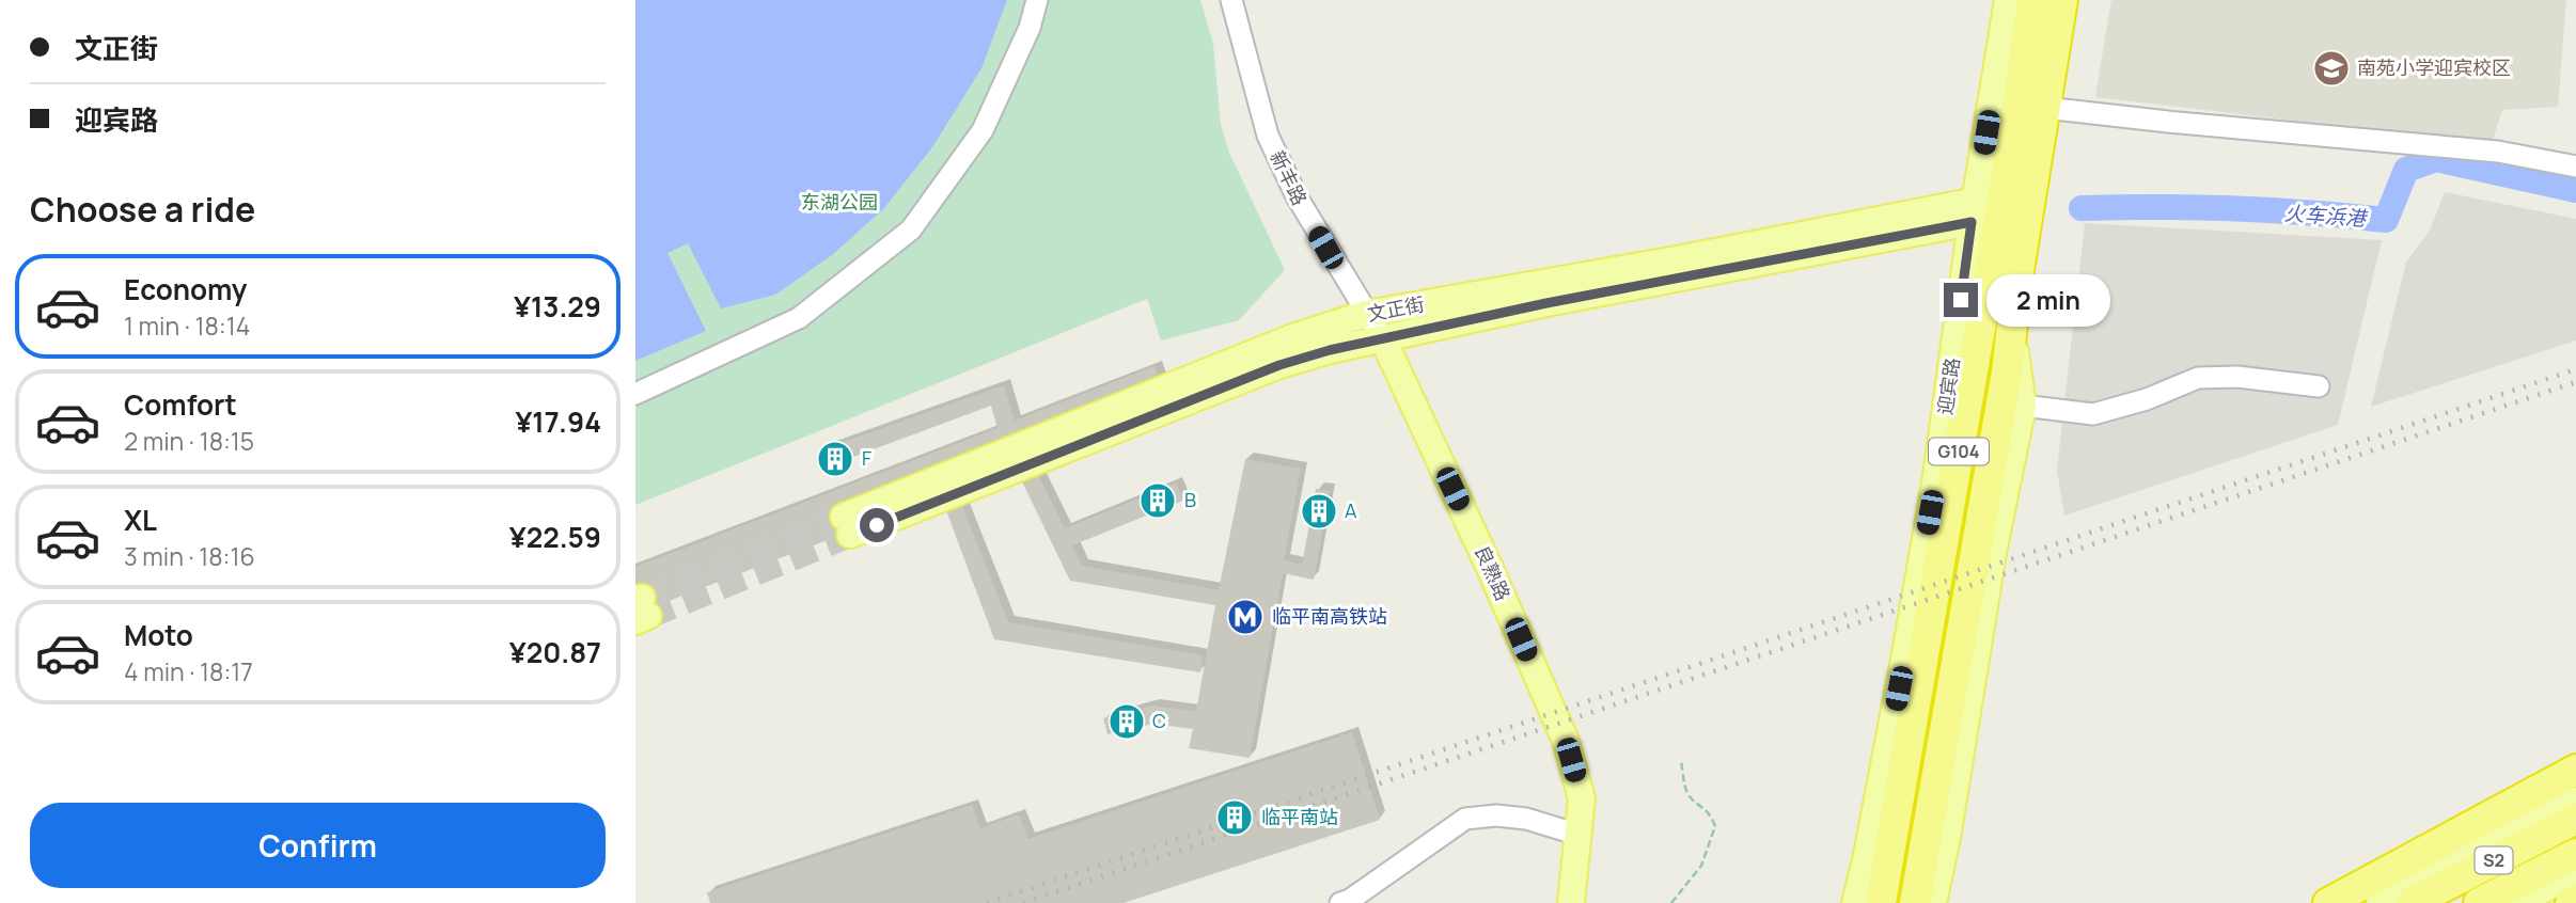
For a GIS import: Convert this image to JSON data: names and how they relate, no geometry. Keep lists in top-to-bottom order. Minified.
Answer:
{"streets":{"highway":["迎宾路","G104","S2"],"main road":["文正街","良熟路"],"street":["新丰路"]},"crossings":[["新丰路","文正街"],["新丰路","良熟路"],["文正街","迎宾路"],["文正街","良熟路"]],"water":["火车浜港"],"parks":["东湖公园"],"places":{"school or university":["南苑小学迎宾校区"],"building":["F","B","A","C","临平南站"],"metro station":["临平南高铁站"]},"page":{"banner":["文正街","迎宾路"],"heading":"Choose a ride","list":[{"name":"Economy","note":"1 min · 18:14","value":"¥13.29"},{"name":"Comfort","note":"2 min · 18:15","value":"¥17.94"},{"name":"XL","note":"3 min · 18:16","value":"¥22.59"},{"name":"Moto","note":"4 min · 18:17","value":"¥20.87"}],"bubble":"2 min","buttons":"Confirm"}}
